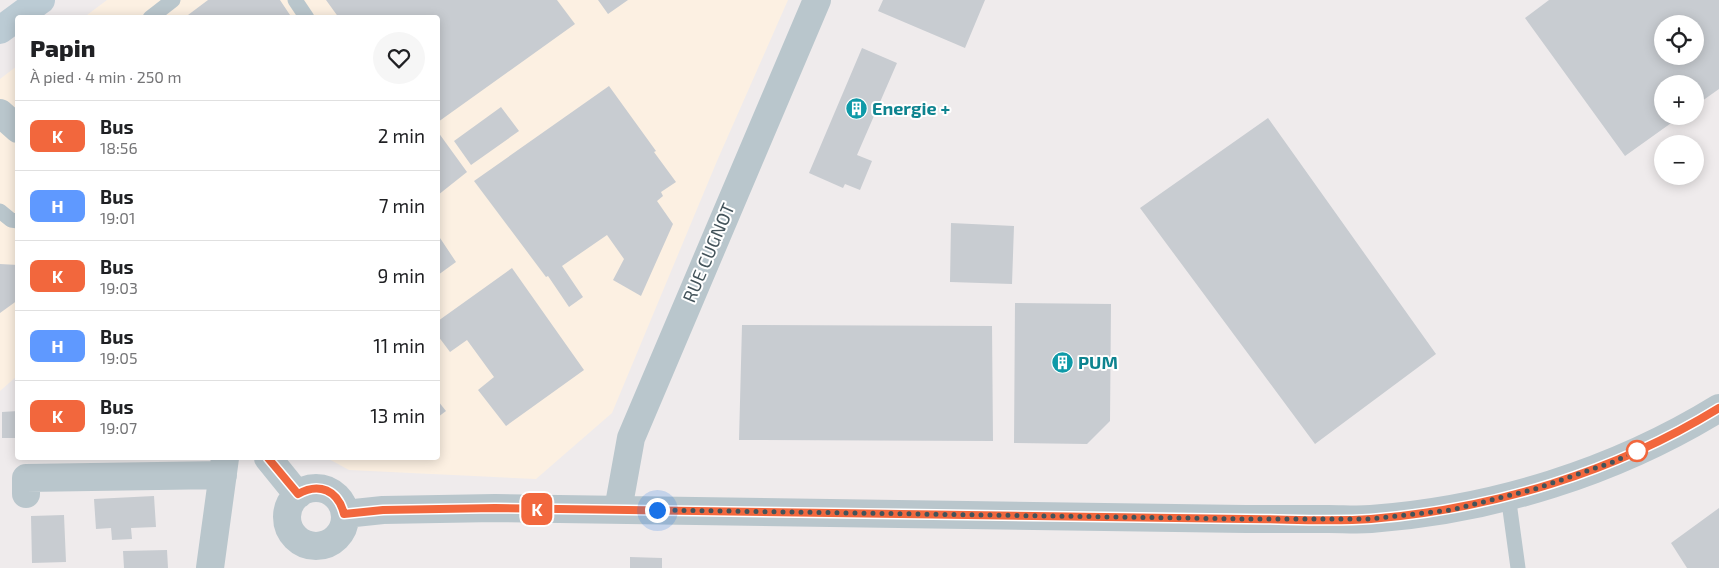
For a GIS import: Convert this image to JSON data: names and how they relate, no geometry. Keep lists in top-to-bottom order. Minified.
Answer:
{"streets":{"street":["RUE CUGNOT"]},"places":{"building":["Energie +","PUM"]},"lines":["bus line K"],"page":{"on_map":"K","map_buttons":["+","−"],"heading":["Papin","À pied · 4 min · 250 m"],"list":[{"mark":"K","name":"Bus","note":"18:56","value":"2 min"},{"mark":"H","name":"Bus","note":"19:01","value":"7 min"},{"mark":"K","name":"Bus","note":"19:03","value":"9 min"},{"mark":"H","name":"Bus","note":"19:05","value":"11 min"},{"mark":"K","name":"Bus","note":"19:07","value":"13 min"}]}}
